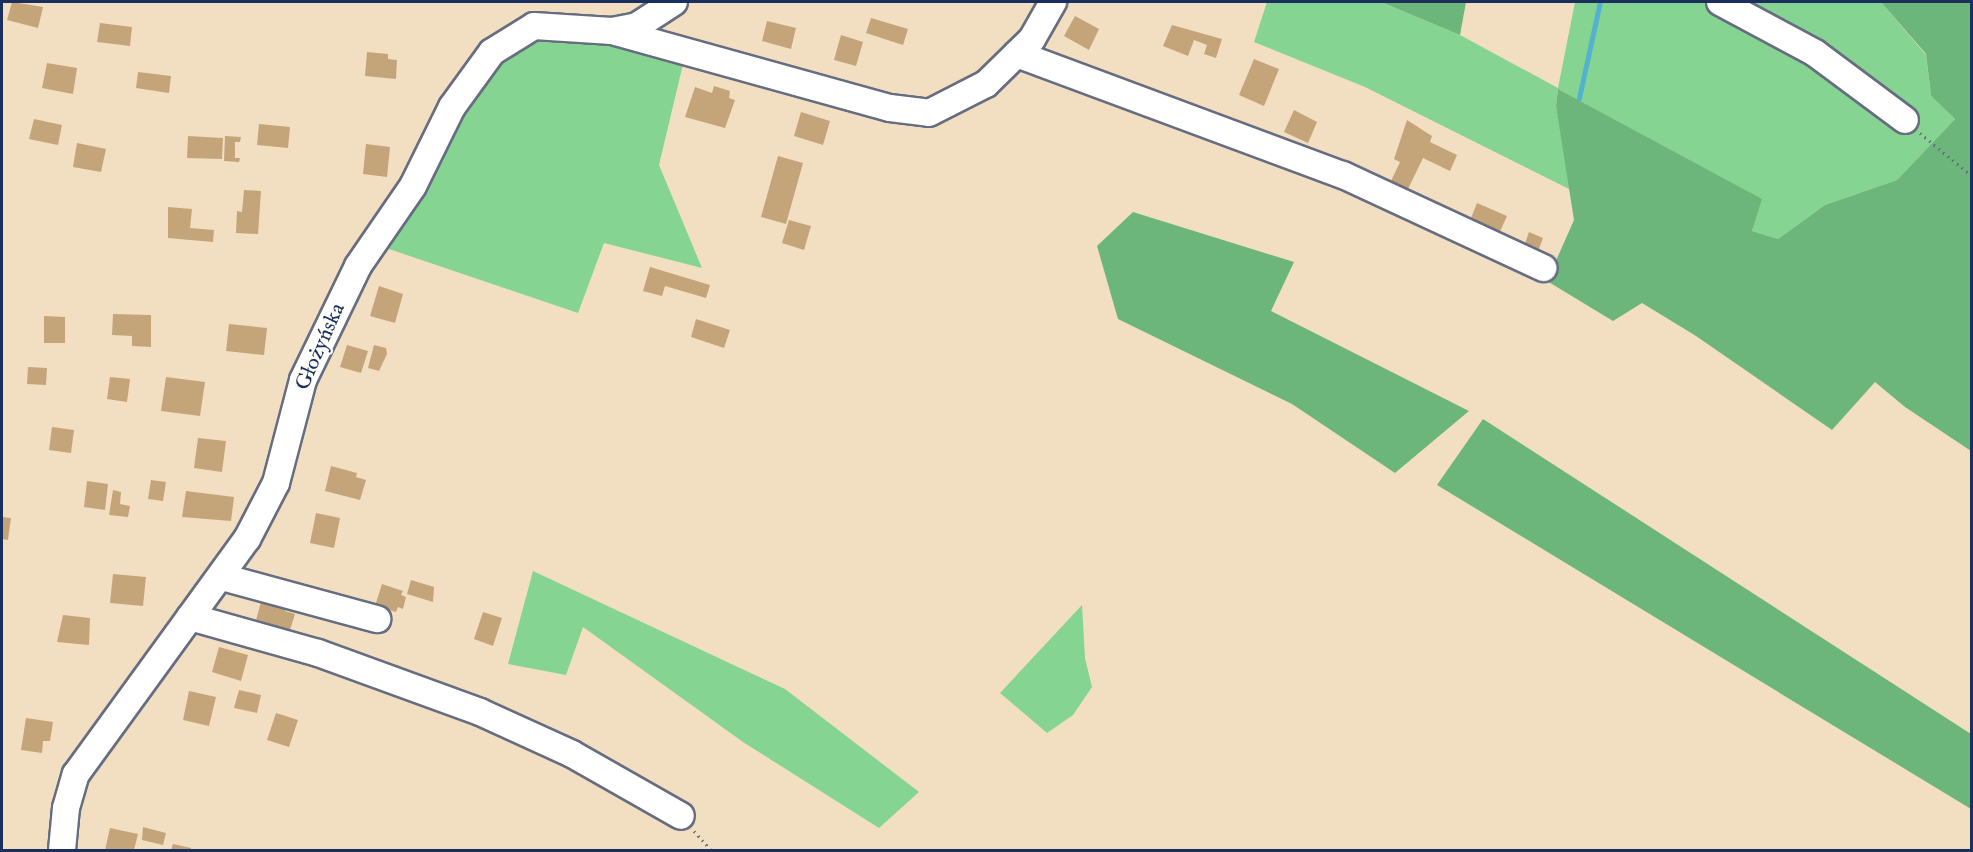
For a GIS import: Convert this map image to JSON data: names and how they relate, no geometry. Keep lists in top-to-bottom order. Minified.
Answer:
{"streets":{"street":["Głożyńska"]}}
